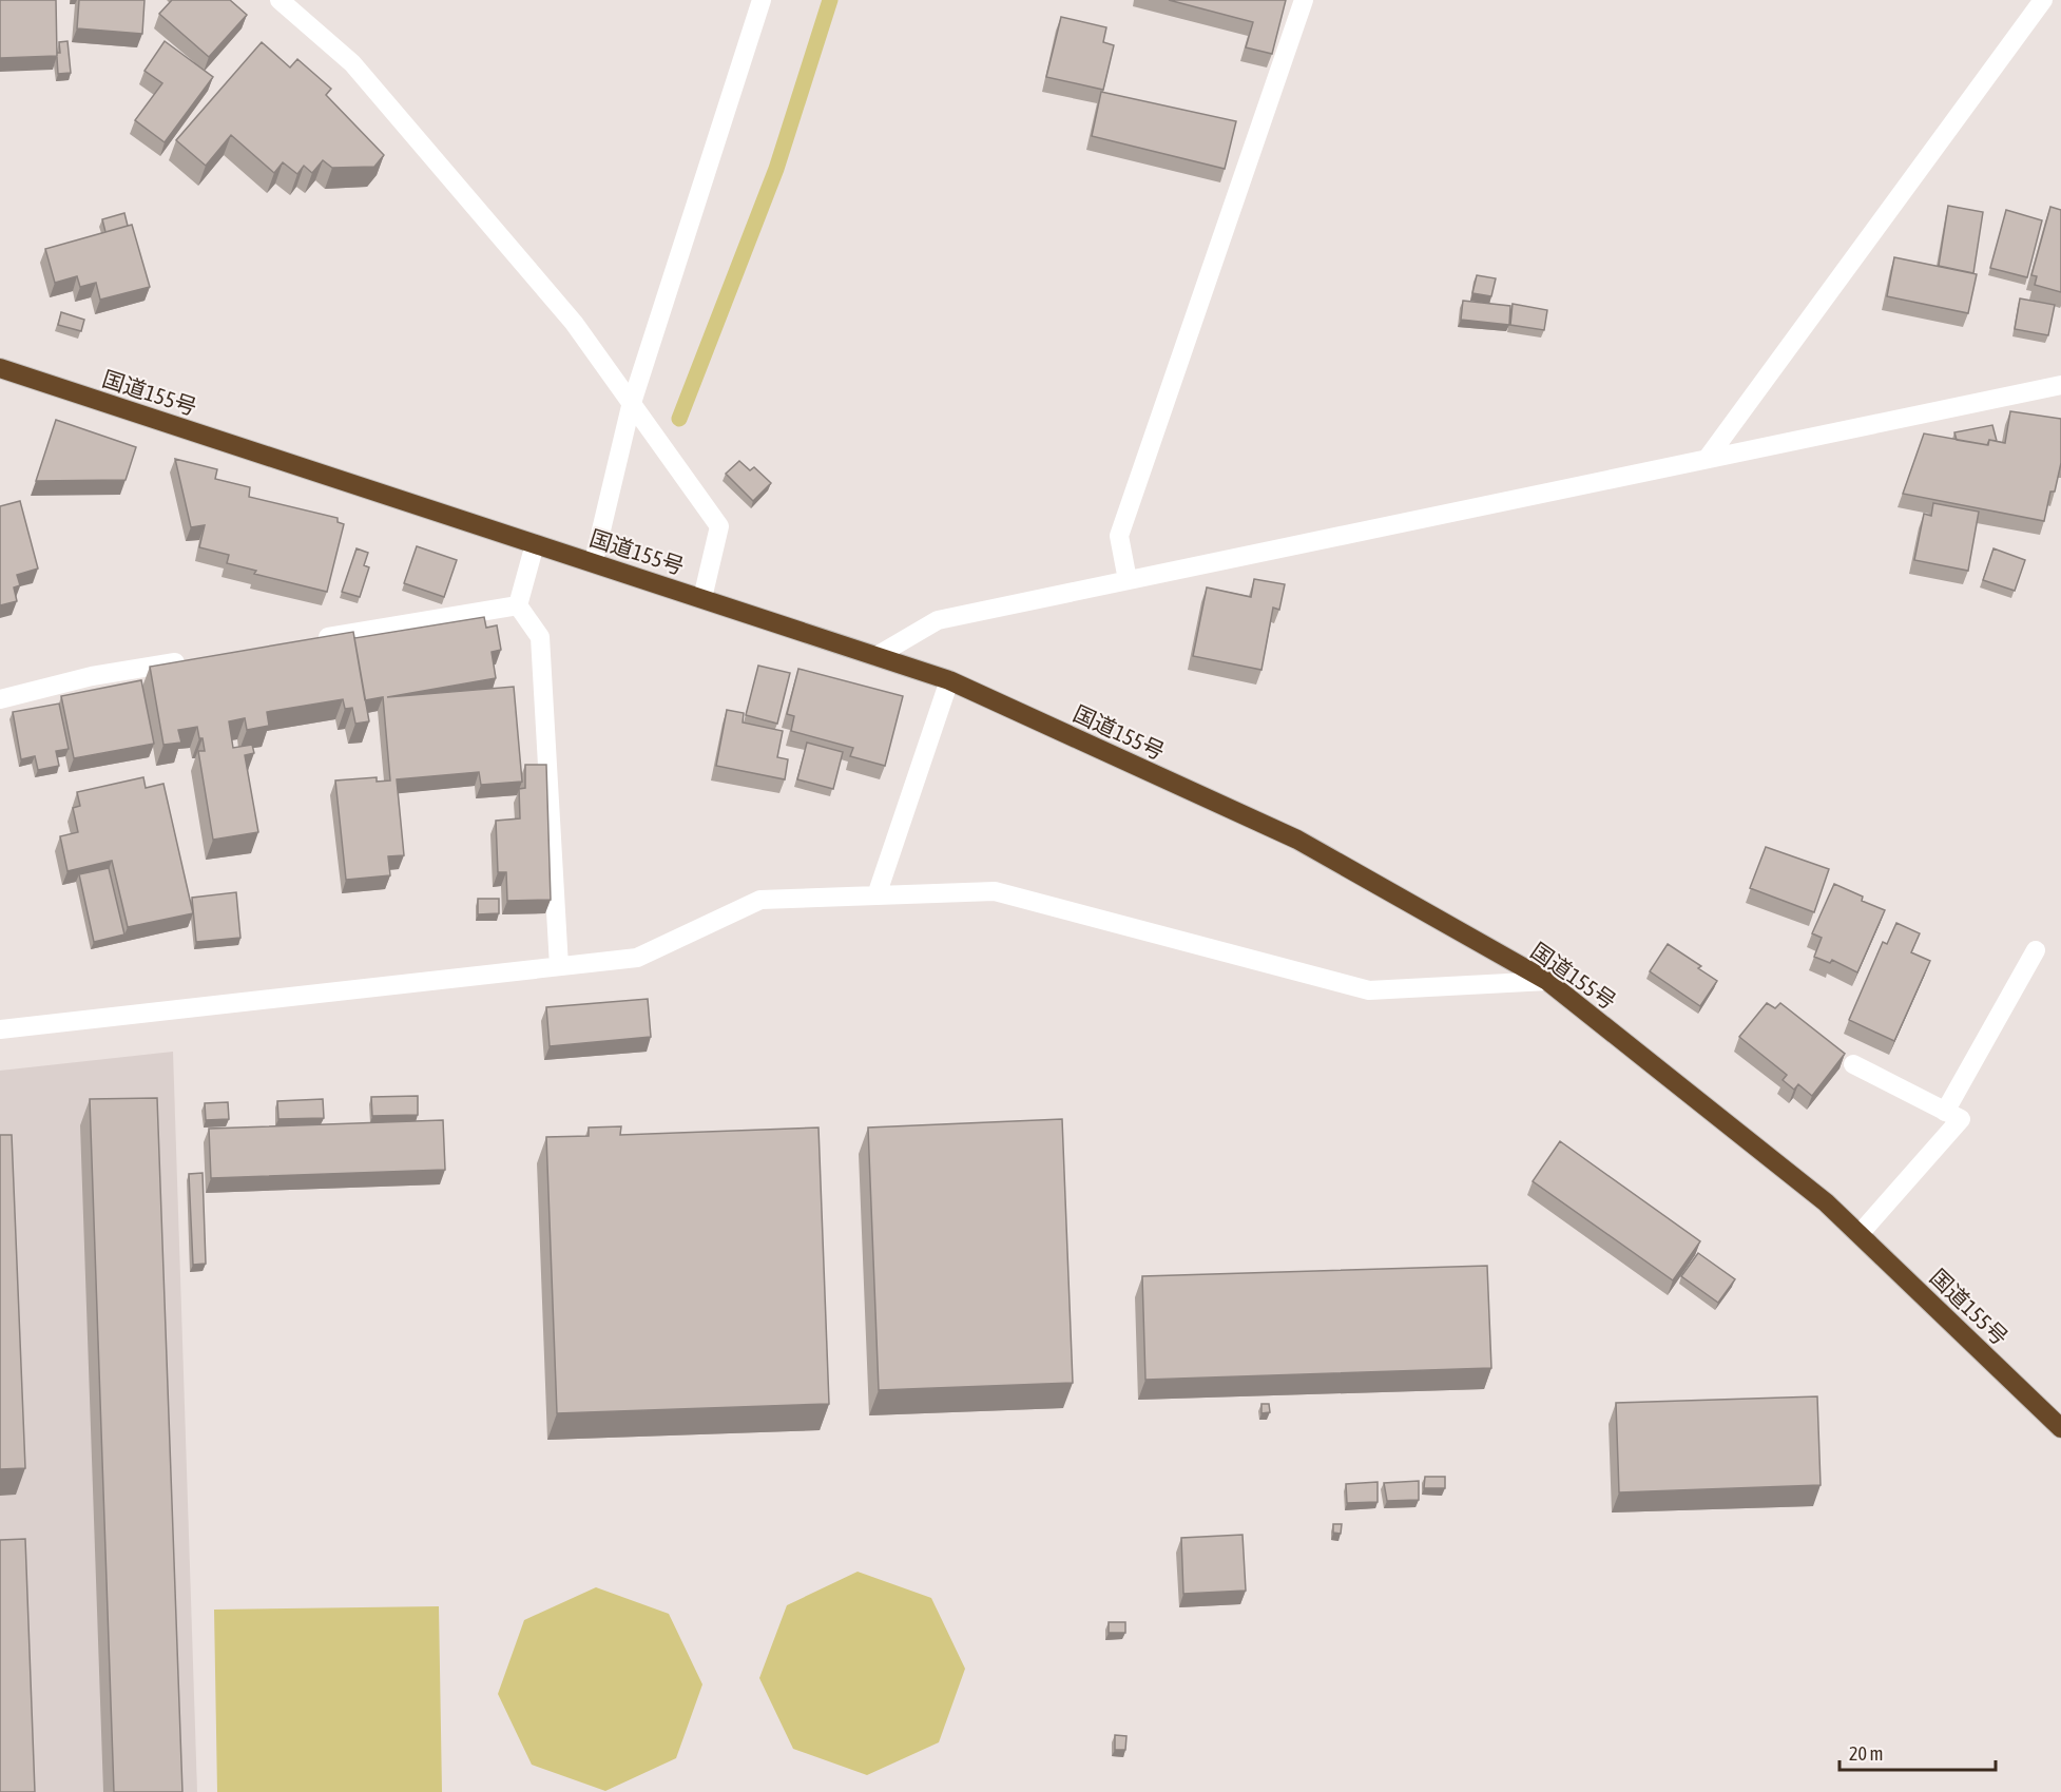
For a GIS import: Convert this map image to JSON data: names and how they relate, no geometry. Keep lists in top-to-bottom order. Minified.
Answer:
{"streets":{"highway":["国道155号"]},"scale_bar":"20 m"}
